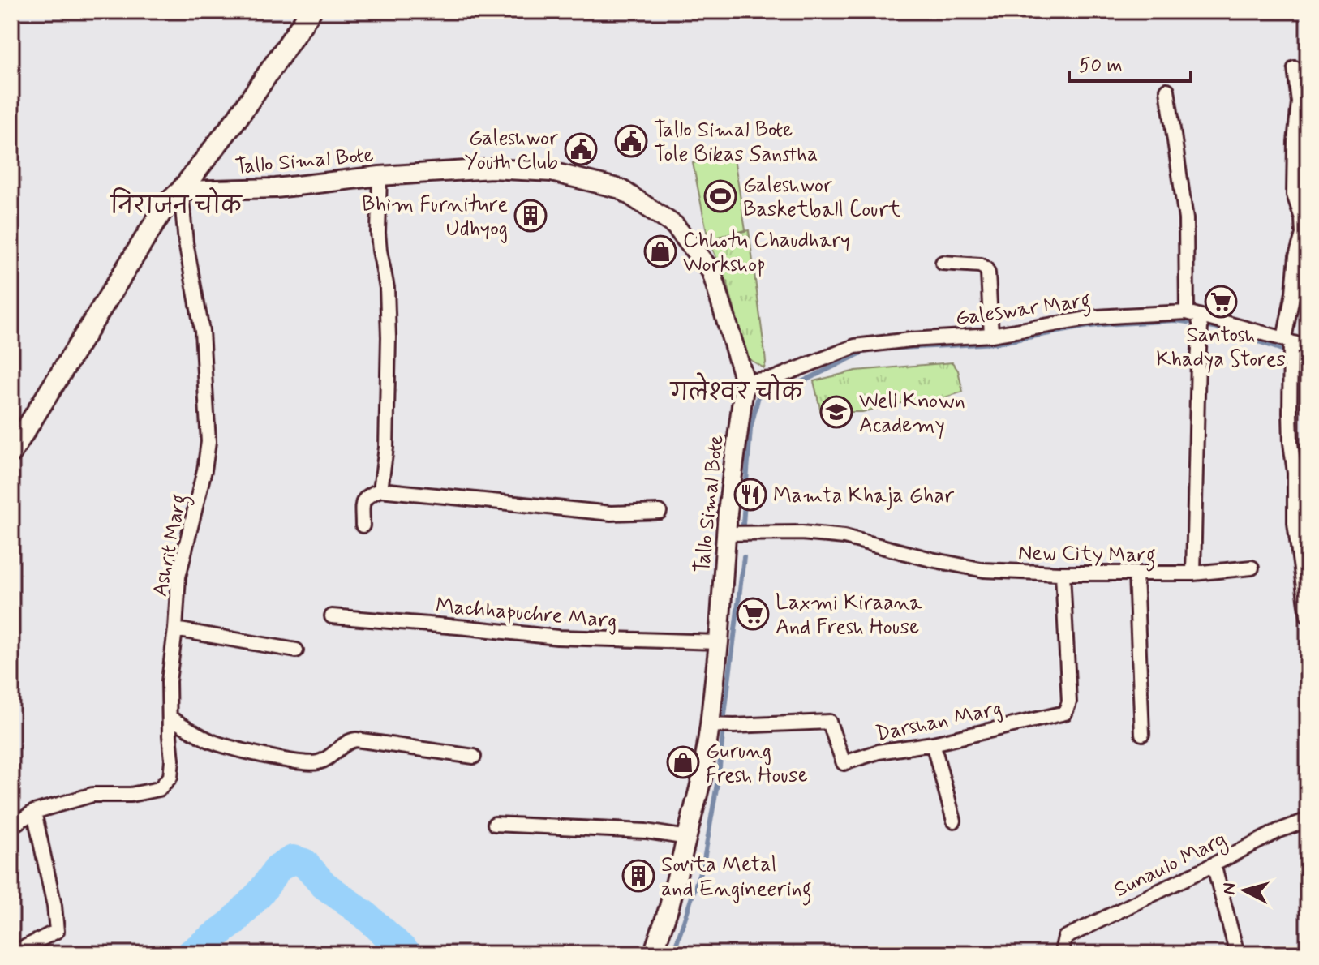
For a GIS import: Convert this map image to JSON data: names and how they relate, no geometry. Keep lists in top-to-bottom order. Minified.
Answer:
{"streets":{"main road":["Tallo Simal Bote"],"street":["Galeswar Marg","Ashrit Marg","New City Marg","Machhapuchre Marg","Darshan Marg","Sunaulo Marg"]},"crossings":[["Tallo Simal Bote","Galeswar Marg"],["Tallo Simal Bote","Ashrit Marg"],["Tallo Simal Bote","New City Marg"],["Tallo Simal Bote","Machhapuchre Marg"],["Tallo Simal Bote","Darshan Marg"],["New City Marg","Darshan Marg"]],"districts":["निराजन चोक","गलेश्वर चोक"],"places":{"public building":["Tallo Simal Bote Tole Bikas Sanstha","Galeshwor Youth Club"],"sports":["Galeshwor Basketball Court"],"building":["Bhim Furniture Udhyog","Sovita Metal and Engineering"],"shop":["Chhotu Chaudhary Workshop","Gurung Fresh House"],"supermarket":["Santosh Khadya Stores","Laxmi Kiraana And Fresh House"],"school or university":["Well Known Academy"],"restaurant":["Mamta Khaja Ghar"]},"scale_bar":"50 m","north":"left"}
